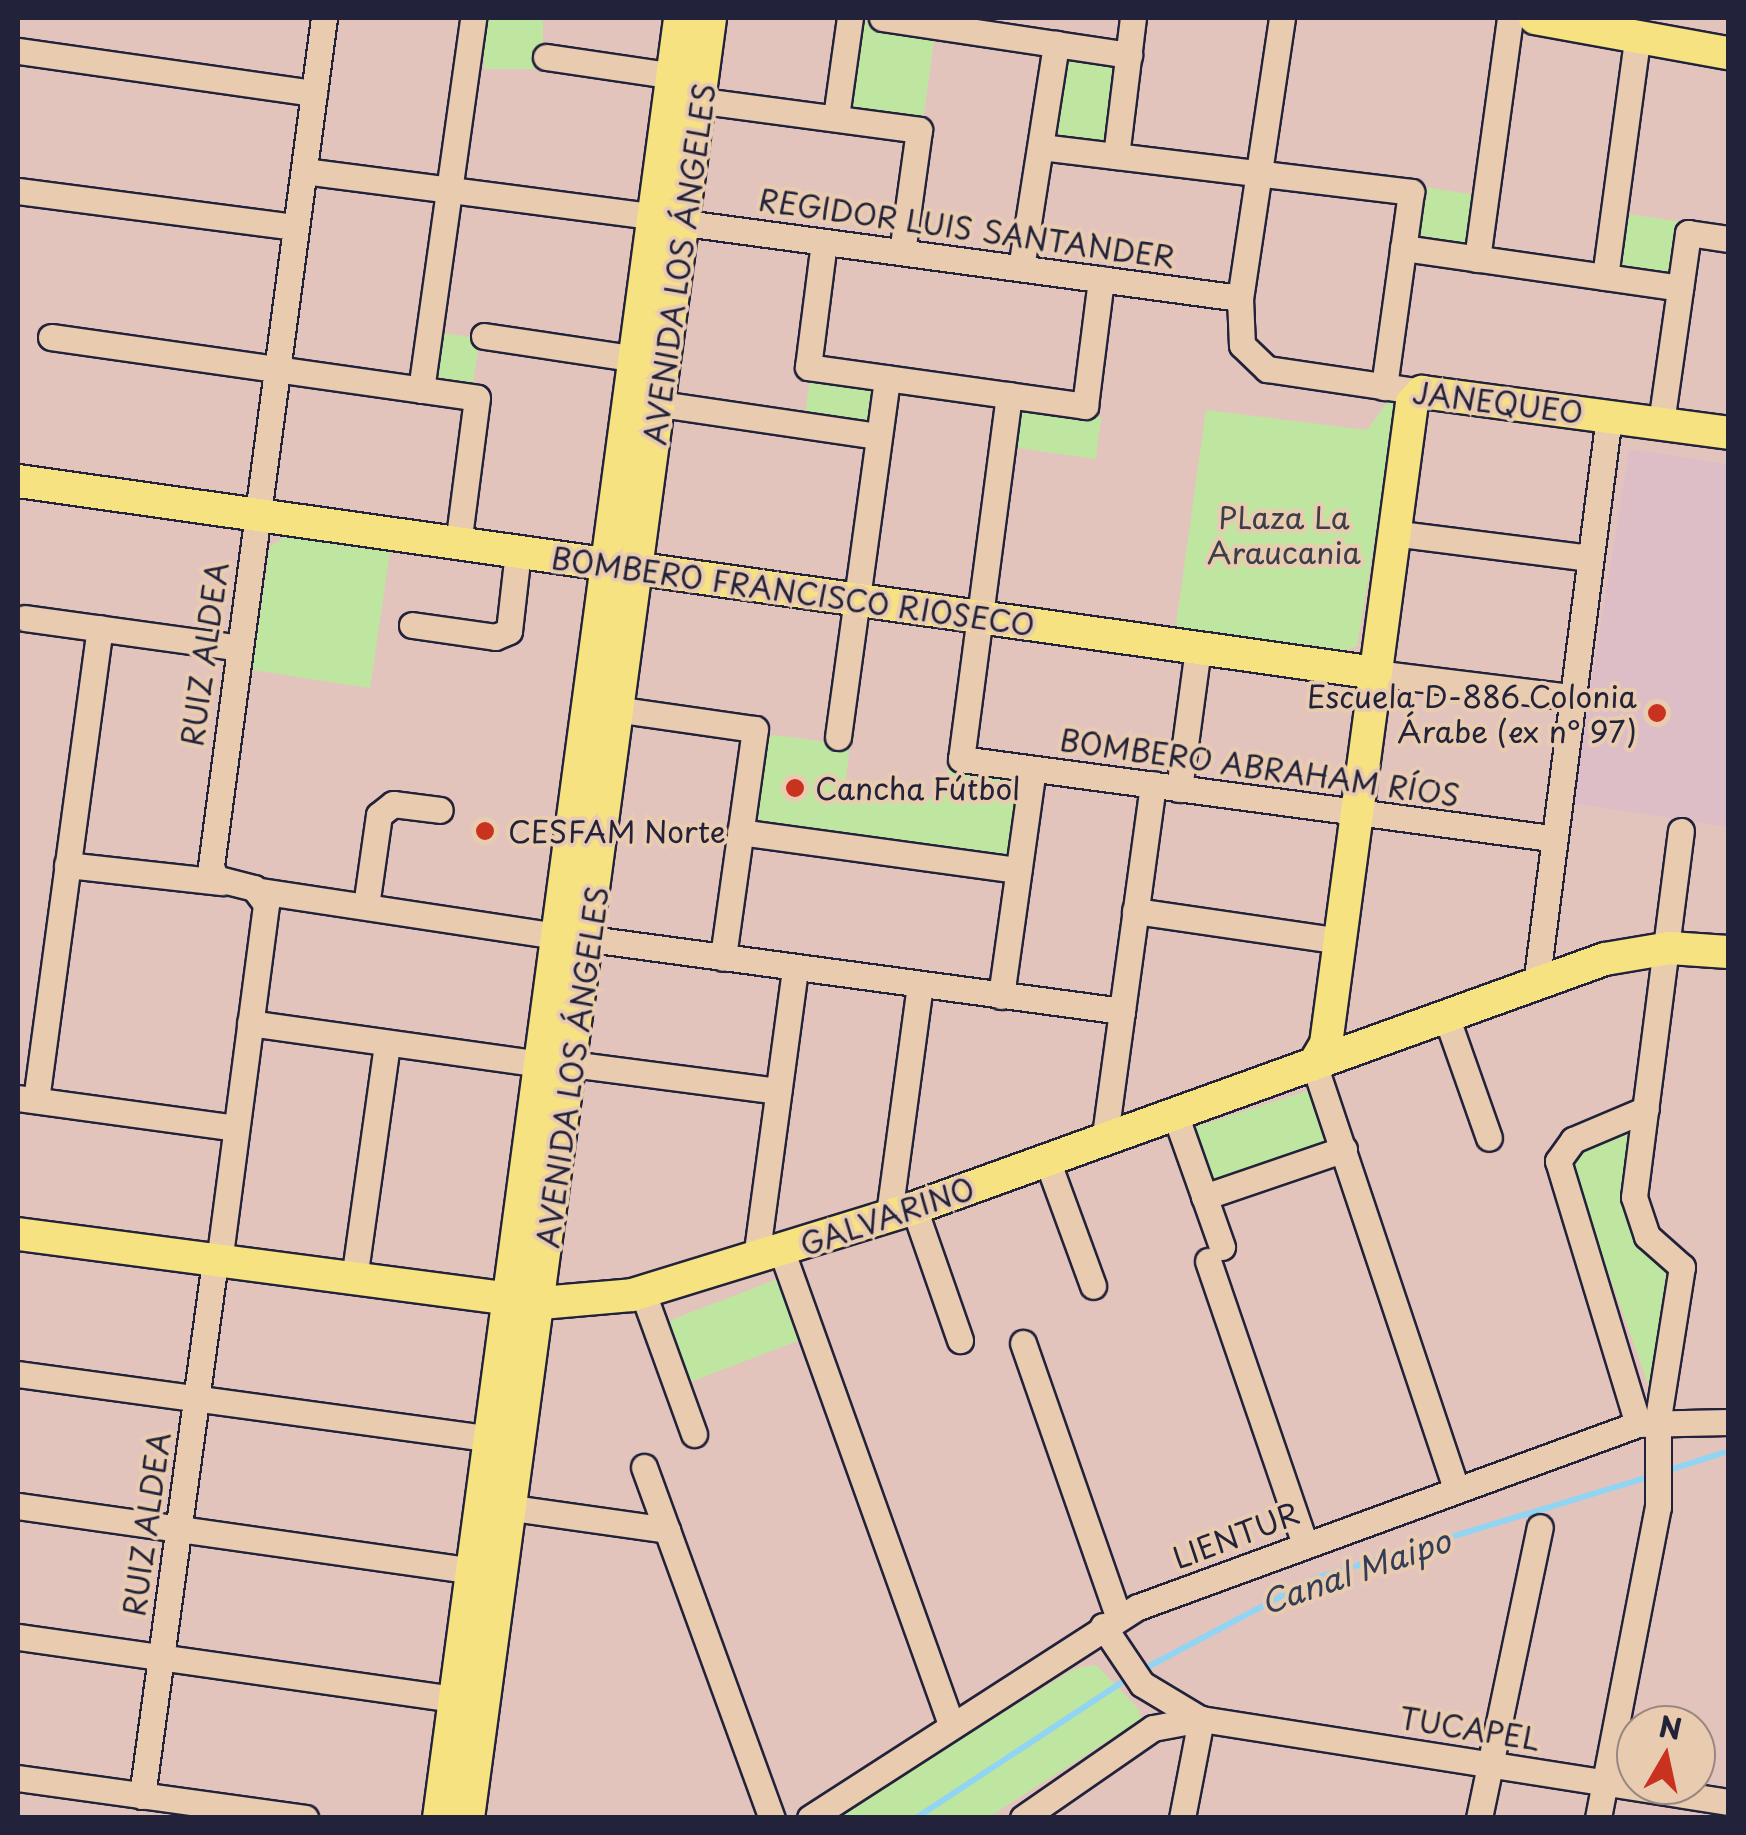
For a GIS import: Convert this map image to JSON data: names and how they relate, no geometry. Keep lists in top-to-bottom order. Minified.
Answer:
{"streets":{"main road":["AVENIDA LOS ÁNGELES","JANEQUEO","BOMBERO FRANCISCO RIOSECO","GALVARINO"],"street":["REGIDOR LUIS SANTANDER","RUIZ ALDEA","BOMBERO ABRAHAM RÍOS","LIENTUR","TUCAPEL"]},"crossings":[["REGIDOR LUIS SANTANDER","AVENIDA LOS ÁNGELES"],["REGIDOR LUIS SANTANDER","JANEQUEO"],["REGIDOR LUIS SANTANDER","RUIZ ALDEA"],["AVENIDA LOS ÁNGELES","BOMBERO FRANCISCO RIOSECO"],["AVENIDA LOS ÁNGELES","GALVARINO"],["BOMBERO FRANCISCO RIOSECO","RUIZ ALDEA"],["BOMBERO FRANCISCO RIOSECO","BOMBERO ABRAHAM RÍOS"],["RUIZ ALDEA","GALVARINO"],["LIENTUR","TUCAPEL"]],"water":["Canal Maipo"],"parks":["PLaza La Araucania"],"places":["Escuela D-886 Colonia Árabe (ex n° 97)","Cancha Fútbol","CESFAM Norte"],"north":"top"}
